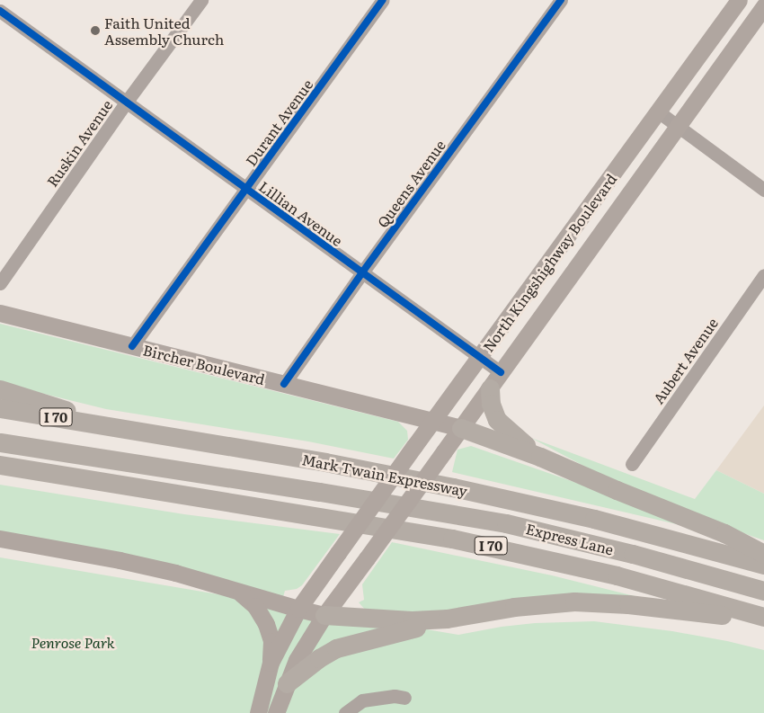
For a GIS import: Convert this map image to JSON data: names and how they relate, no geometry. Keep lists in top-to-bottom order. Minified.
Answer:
{"streets":{"highway":["I 70","Mark Twain Expressway","Express Lane"],"main road":["North Kingshighway Boulevard","Bircher Boulevard"],"street":["Durant Avenue","Ruskin Avenue","Queens Avenue","Lillian Avenue","Aubert Avenue"]},"crossings":[["Durant Avenue","Lillian Avenue"],["Durant Avenue","Bircher Boulevard"],["Ruskin Avenue","Lillian Avenue"],["Queens Avenue","Lillian Avenue"],["Queens Avenue","Bircher Boulevard"],["Lillian Avenue","North Kingshighway Boulevard"],["North Kingshighway Boulevard","Bircher Boulevard"]],"parks":["Penrose Park"],"places":["Faith United Assembly Church"]}
